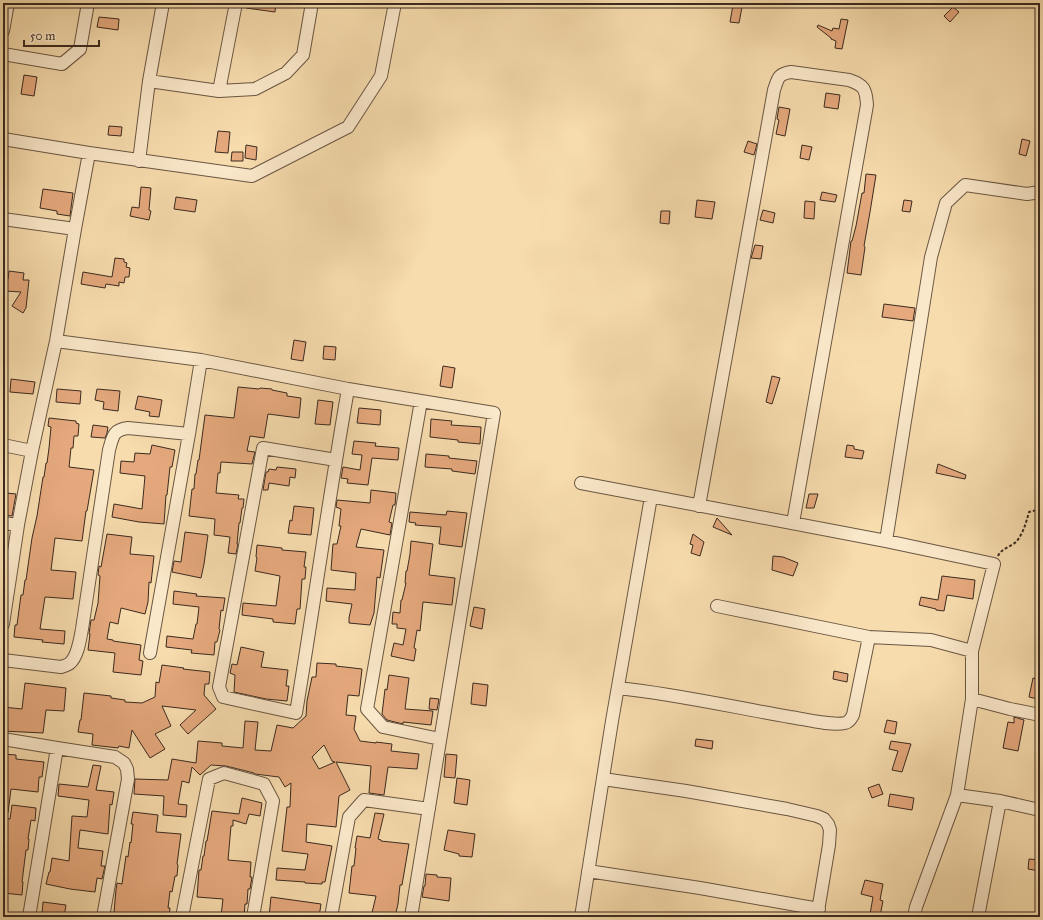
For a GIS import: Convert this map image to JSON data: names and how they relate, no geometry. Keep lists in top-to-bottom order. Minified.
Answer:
{"scale_bar":"50 m"}
